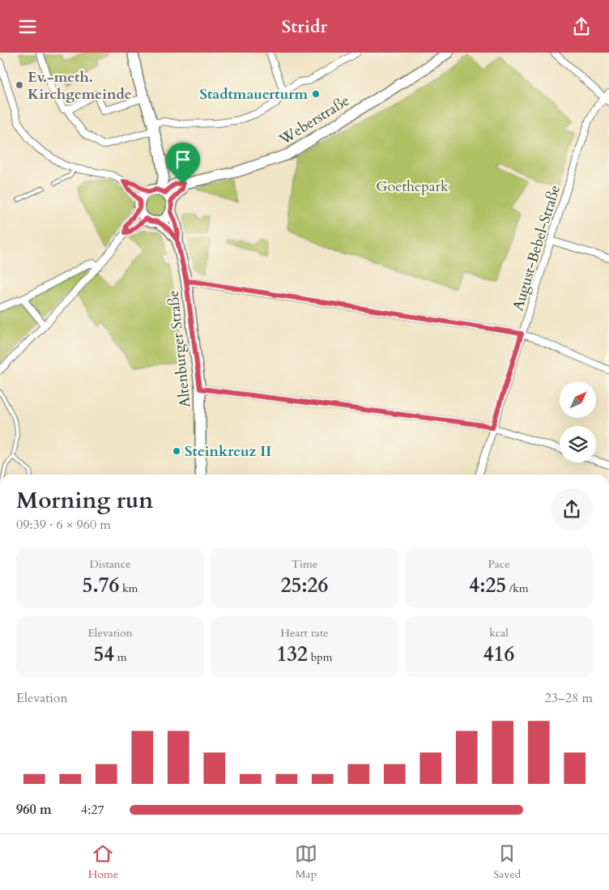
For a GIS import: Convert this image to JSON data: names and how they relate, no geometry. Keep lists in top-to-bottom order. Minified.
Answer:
{"streets":{"main road":["Weberstraße","Altenburger Straße"],"street":["August-Bebel-Straße"]},"crossings":[["Weberstraße","Altenburger Straße"]],"parks":["Goethepark"],"places":["Ev.-meth. Kirchgemeinde","Stadtmauerturm","Steinkreuz II"],"north":"top right","page":{"header":"Stridr","heading":["Morning run","09:39 · 6 × 960 m"],"stats":[["Distance","5.76 km"],["Time","25:26"],["Pace","4:25 /km"],["Elevation","54 m"],["Heart rate","132 bpm"],["kcal","416"]],"chart":["Elevation","23–28 m"],"list":[{"name":"960 m","note":"4:27"}],"tabs":["Home","Map","Saved"]}}
